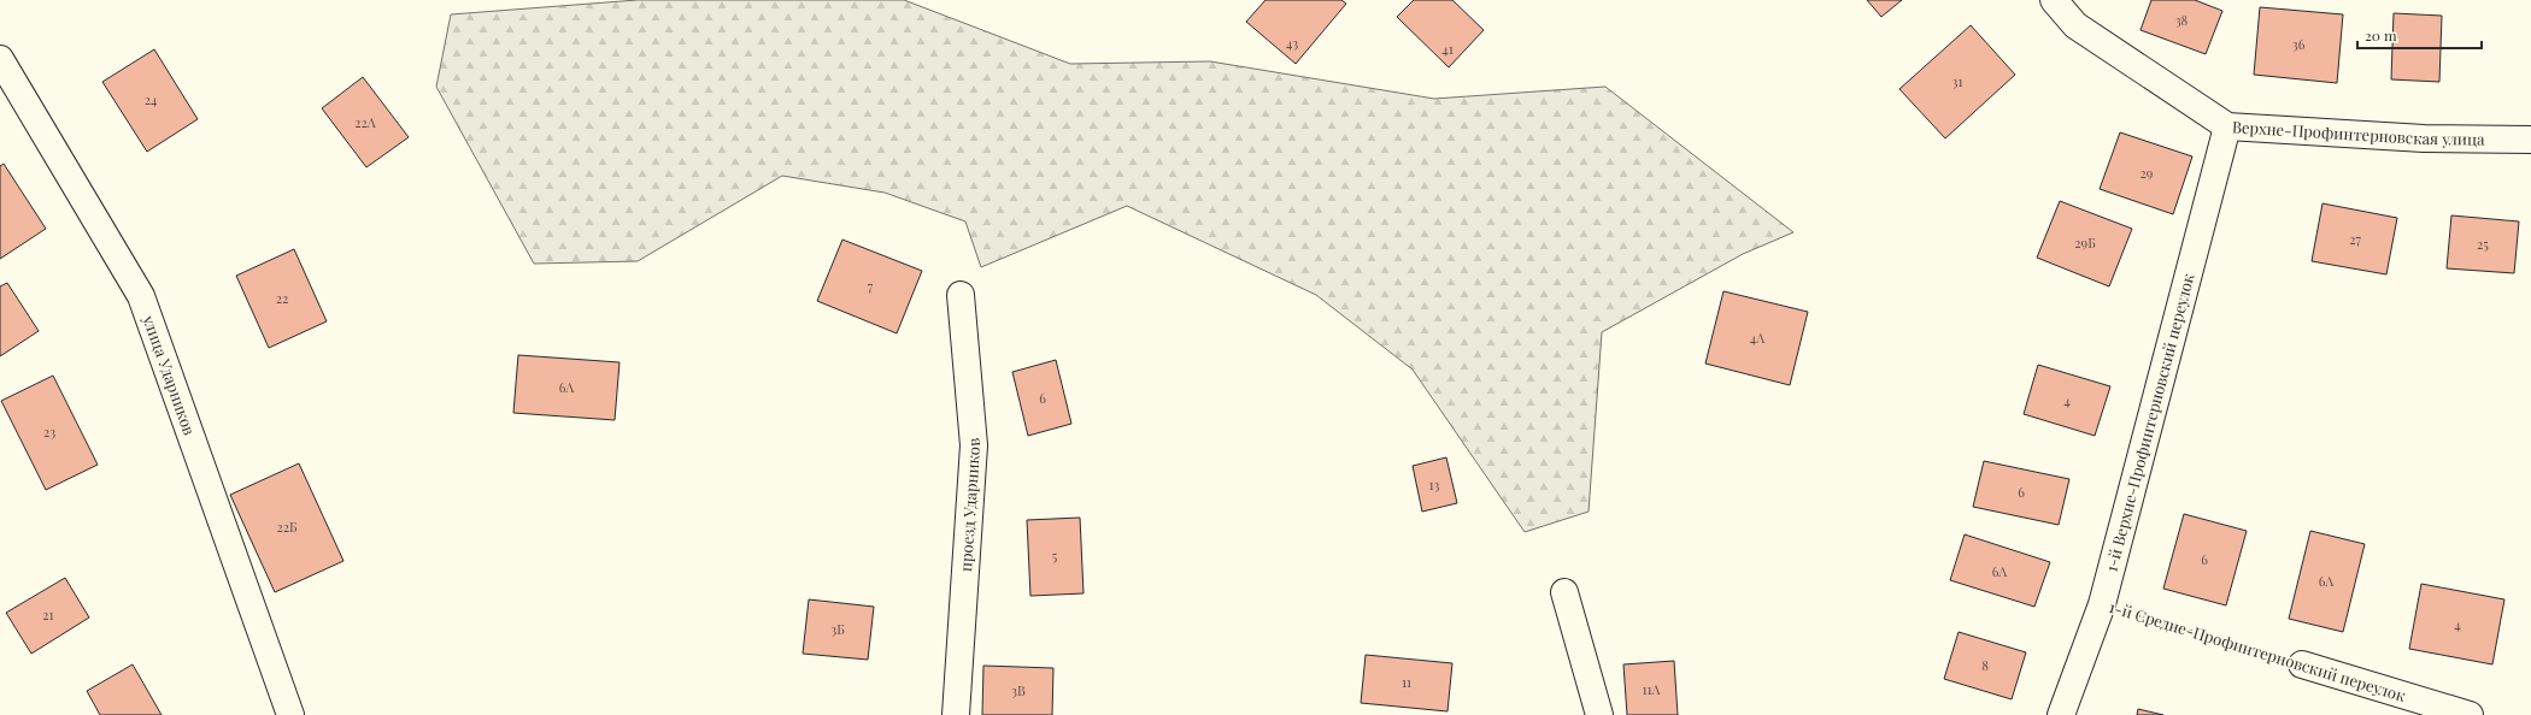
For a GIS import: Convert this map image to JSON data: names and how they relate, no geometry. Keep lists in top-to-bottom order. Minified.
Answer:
{"streets":{"street":["Верхне-Профинтерновская улица","улица Ударников","1-й Верхне-Профинтерновский переулок","проезд Ударников","1-й Средне-Профинтерновский переулок"]},"crossings":[["Верхне-Профинтерновская улица","1-й Верхне-Профинтерновский переулок"],["1-й Верхне-Профинтерновский переулок","1-й Средне-Профинтерновский переулок"]],"house_numbers":["38","43","36","41","31","24","22А","29","27","29Б","25","7","22","4А","6А","6","4","23","13","6","22Б","5","6","6А","6А","21","4","3Б","8","11","11А","3В"],"scale_bar":"20 m"}
